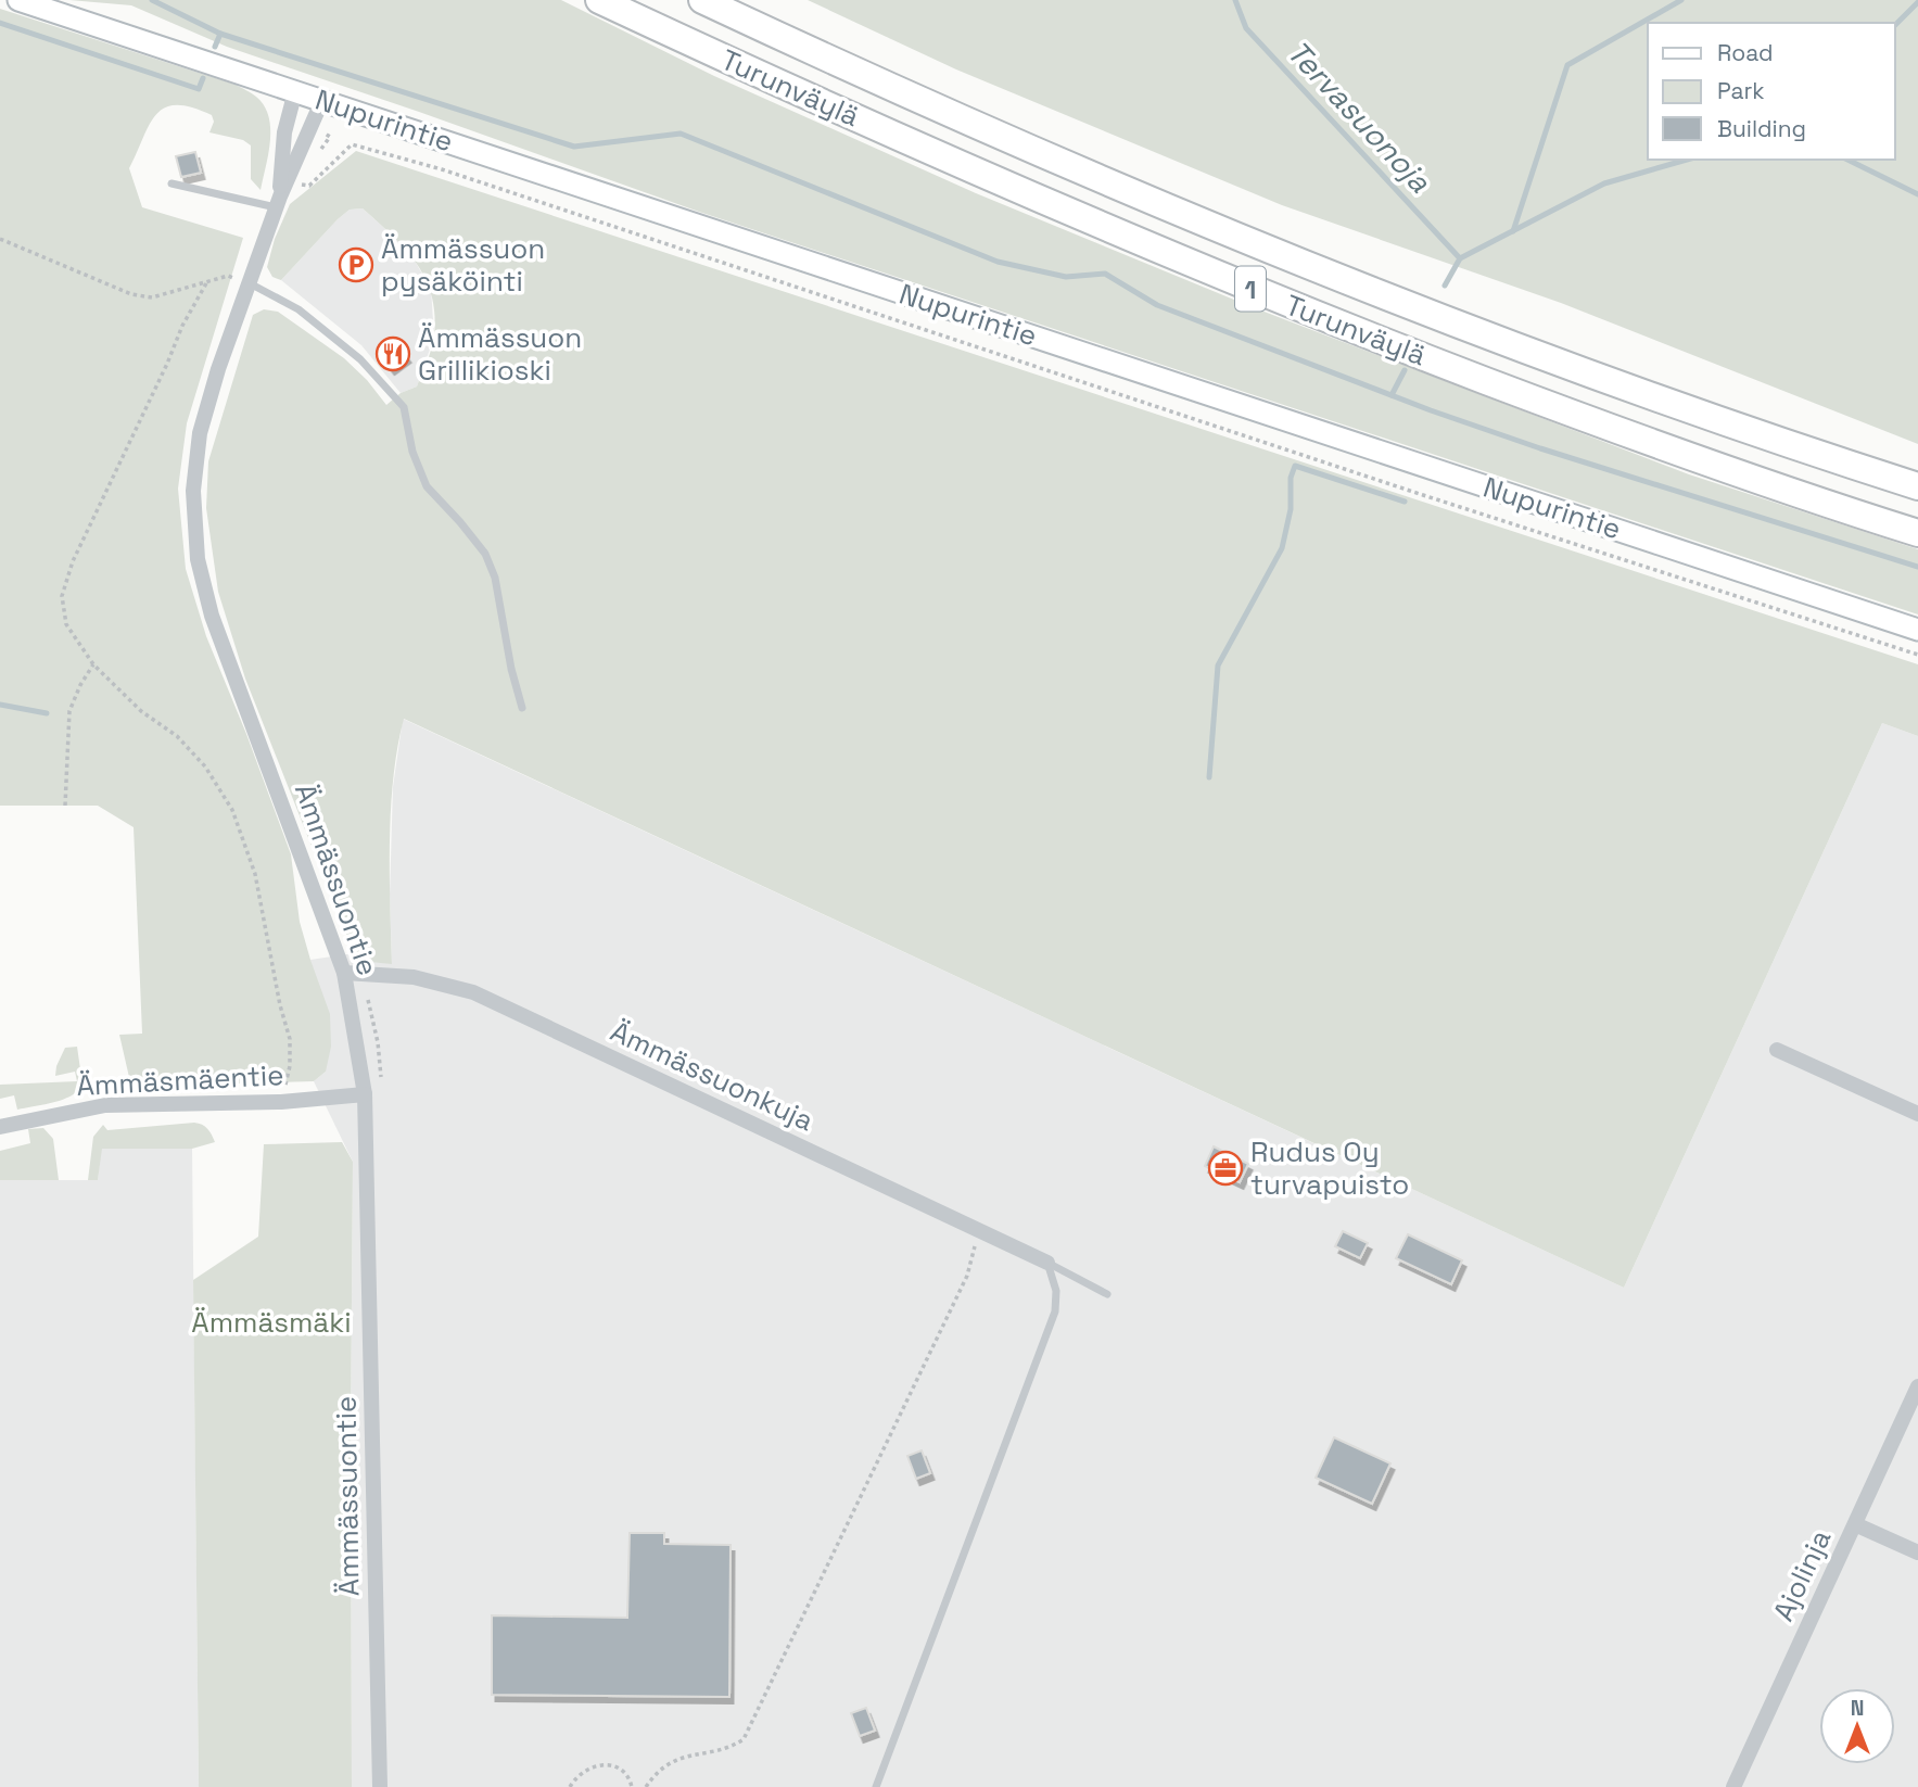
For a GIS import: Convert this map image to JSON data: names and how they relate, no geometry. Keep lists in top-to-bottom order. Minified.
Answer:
{"streets":{"highway":["Turunväylä","1"],"main road":["Nupurintie"],"street":["Ämmässuontie","Ämmässuonkuja","Ämmäsmäentie","Ajolinja"]},"crossings":[["Nupurintie","Ämmässuontie"],["Ämmässuontie","Ämmässuonkuja"],["Ämmässuontie","Ämmäsmäentie"]],"water":["Tervasuonoja"],"parks":["Ämmäsmäki"],"places":{"parking":["Ämmässuon pysäköinti"],"restaurant":["Ämmässuon Grillikioski"],"office":["Rudus Oy turvapuisto"]},"legend":["Road","Park","Building"],"north":"top"}
